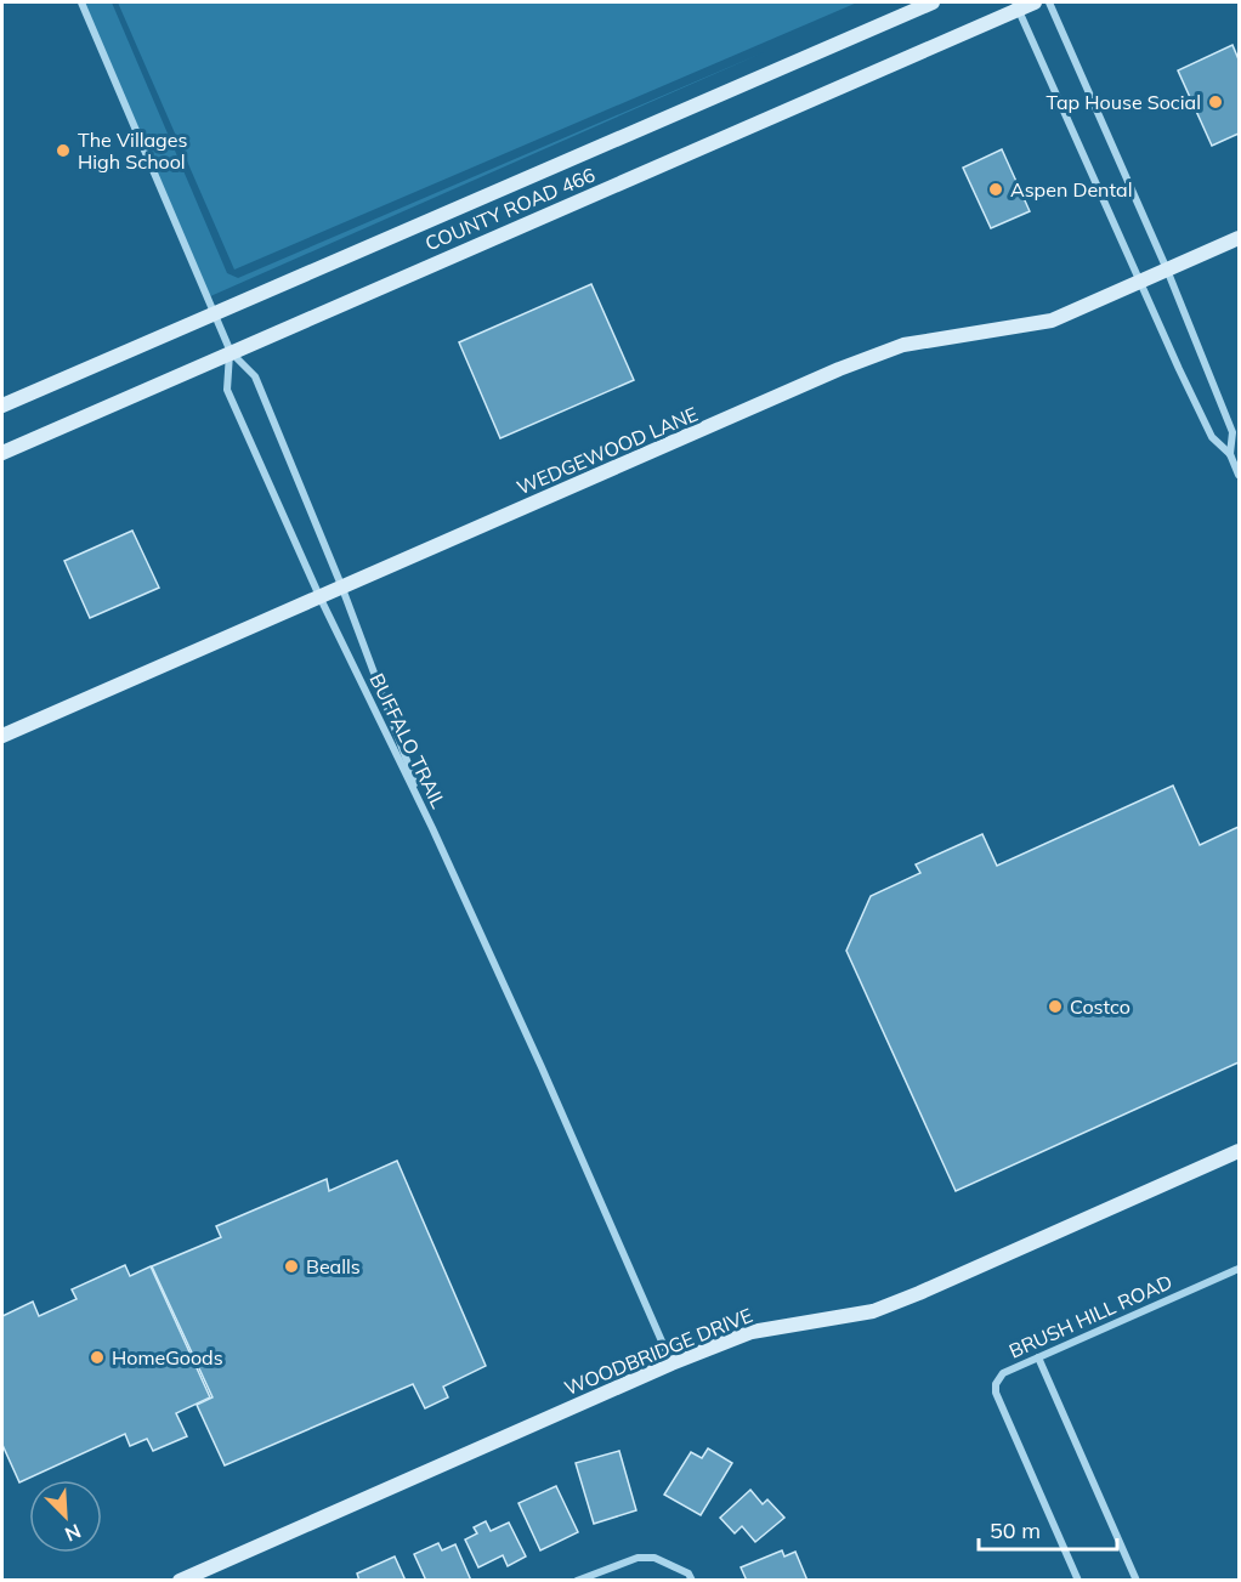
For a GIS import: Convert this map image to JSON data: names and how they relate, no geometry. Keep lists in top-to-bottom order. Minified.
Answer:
{"streets":{"street":["COUNTY ROAD 466","WEDGEWOOD LANE","BUFFALO TRAIL","BRUSH HILL ROAD","WOODBRIDGE DRIVE"]},"crossings":[["COUNTY ROAD 466","BUFFALO TRAIL"],["WEDGEWOOD LANE","BUFFALO TRAIL"]],"places":["Tap House Social","The Villages High School","Aspen Dental","Costco","Bealls","HomeGoods"],"scale_bar":"50 m","north":"bottom right"}
